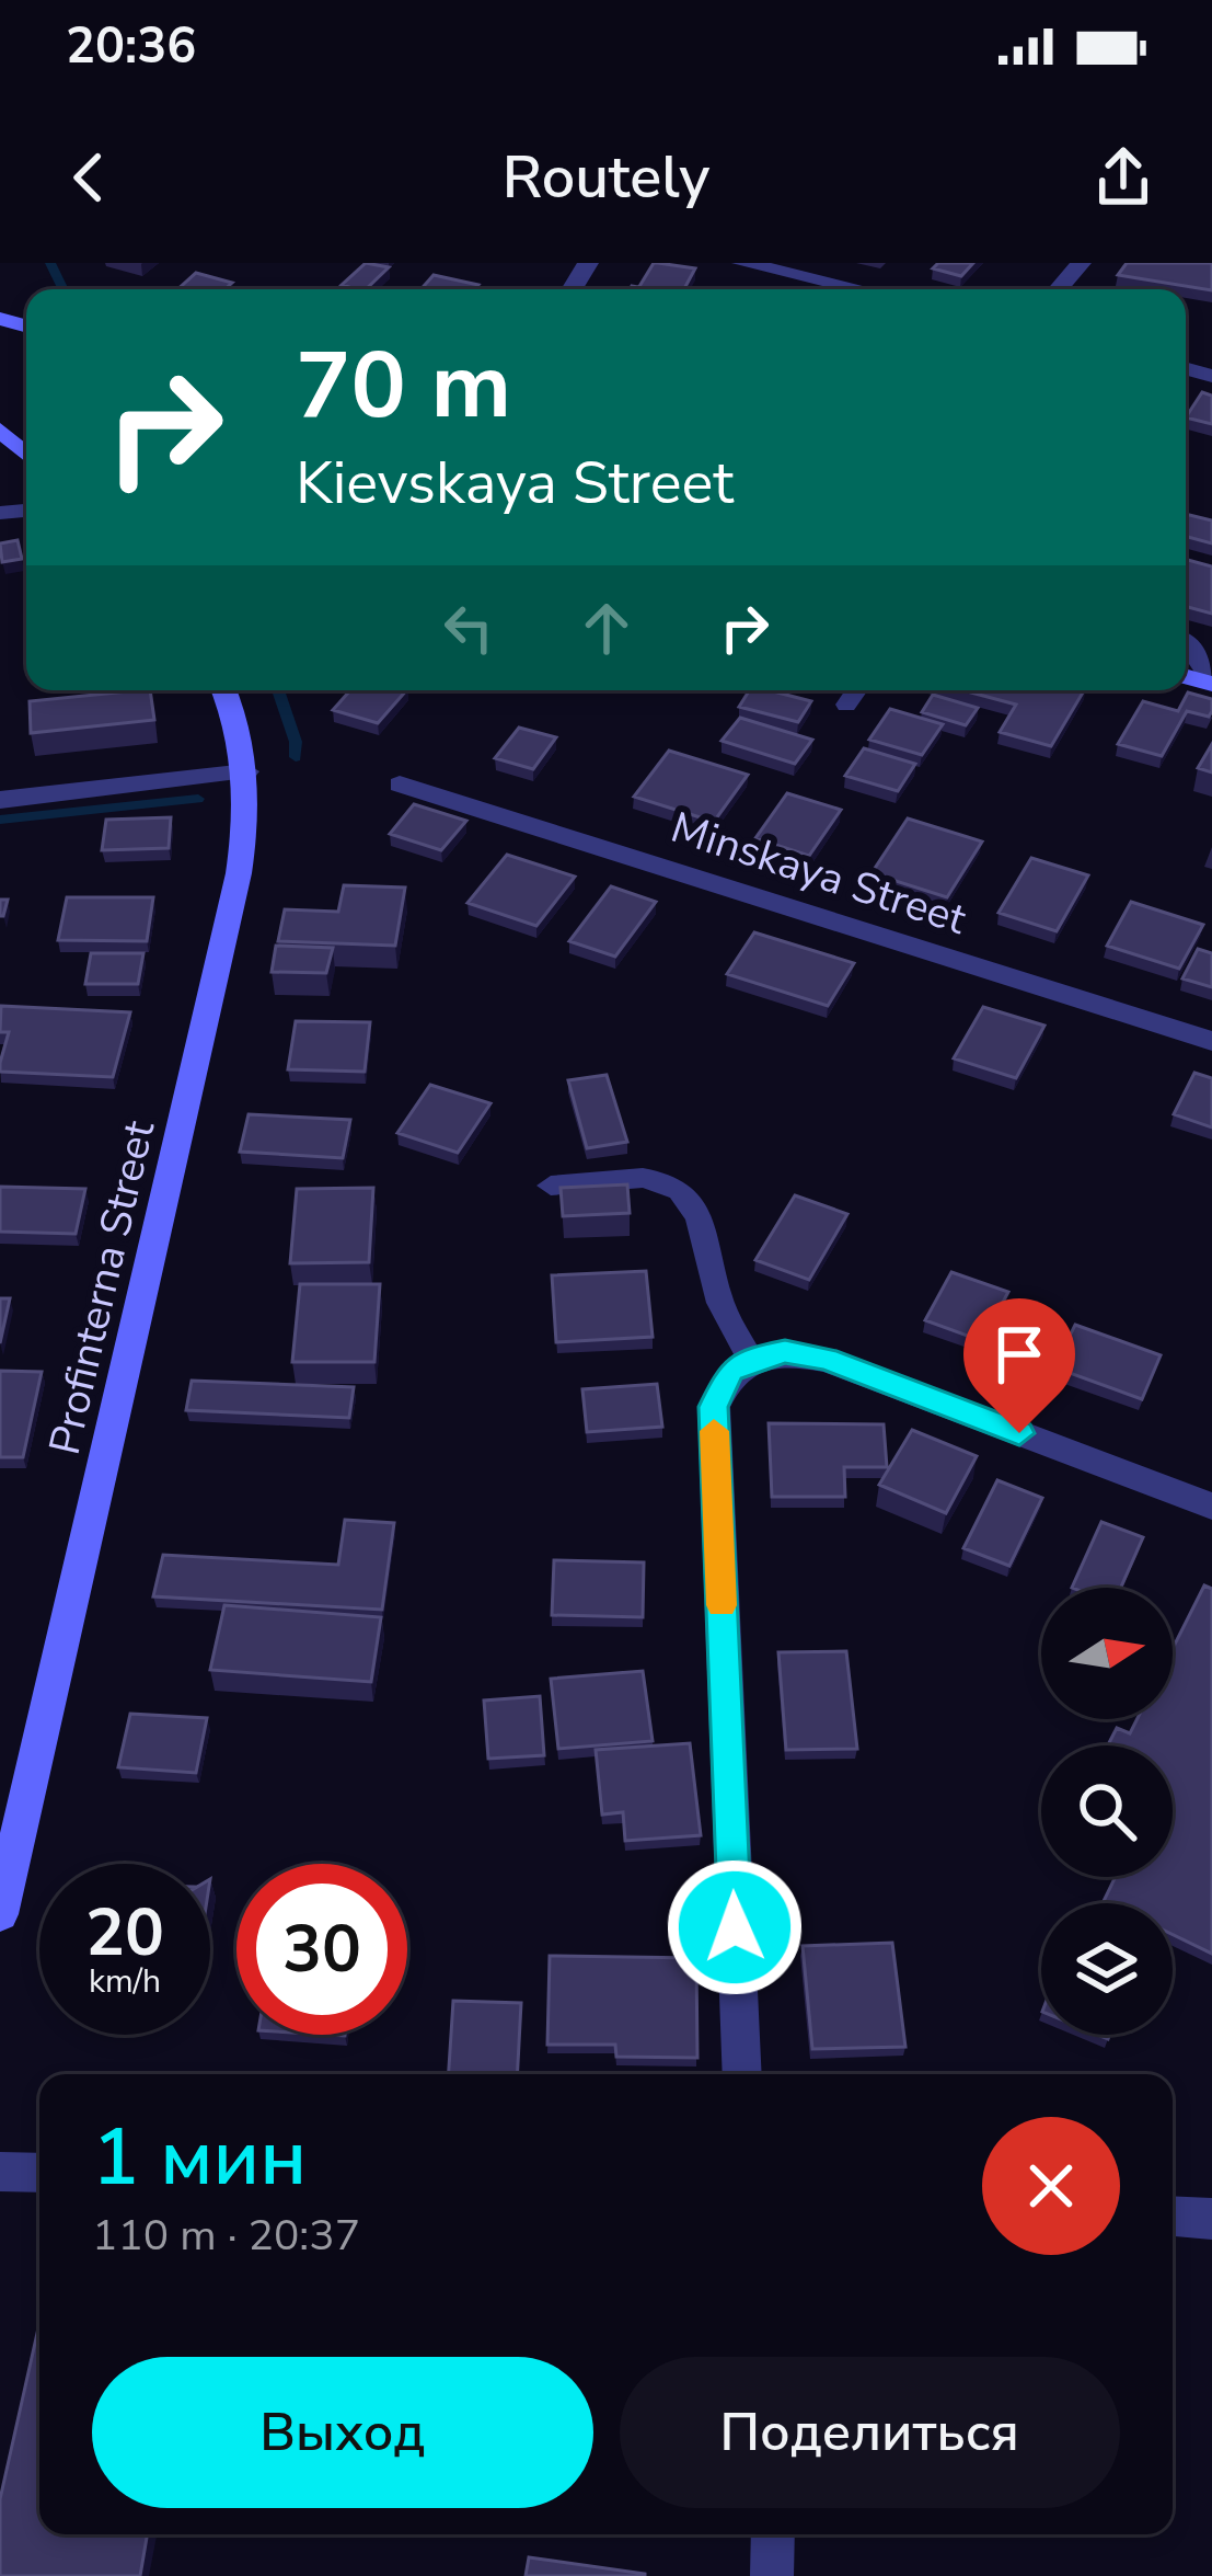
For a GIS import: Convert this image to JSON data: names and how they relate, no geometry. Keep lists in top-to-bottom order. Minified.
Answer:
{"streets":{"main road":["Profinterna Street"],"street":["Minskaya Street"]},"north":"right","page":{"status":"20:36","header":"Routely","turn":["70 m","Kievskaya Street"],"speed":"20 km/h","limit":"30","heading":["1 мин","110 m · 20:37"],"buttons":["Выход","Поделиться"]}}
